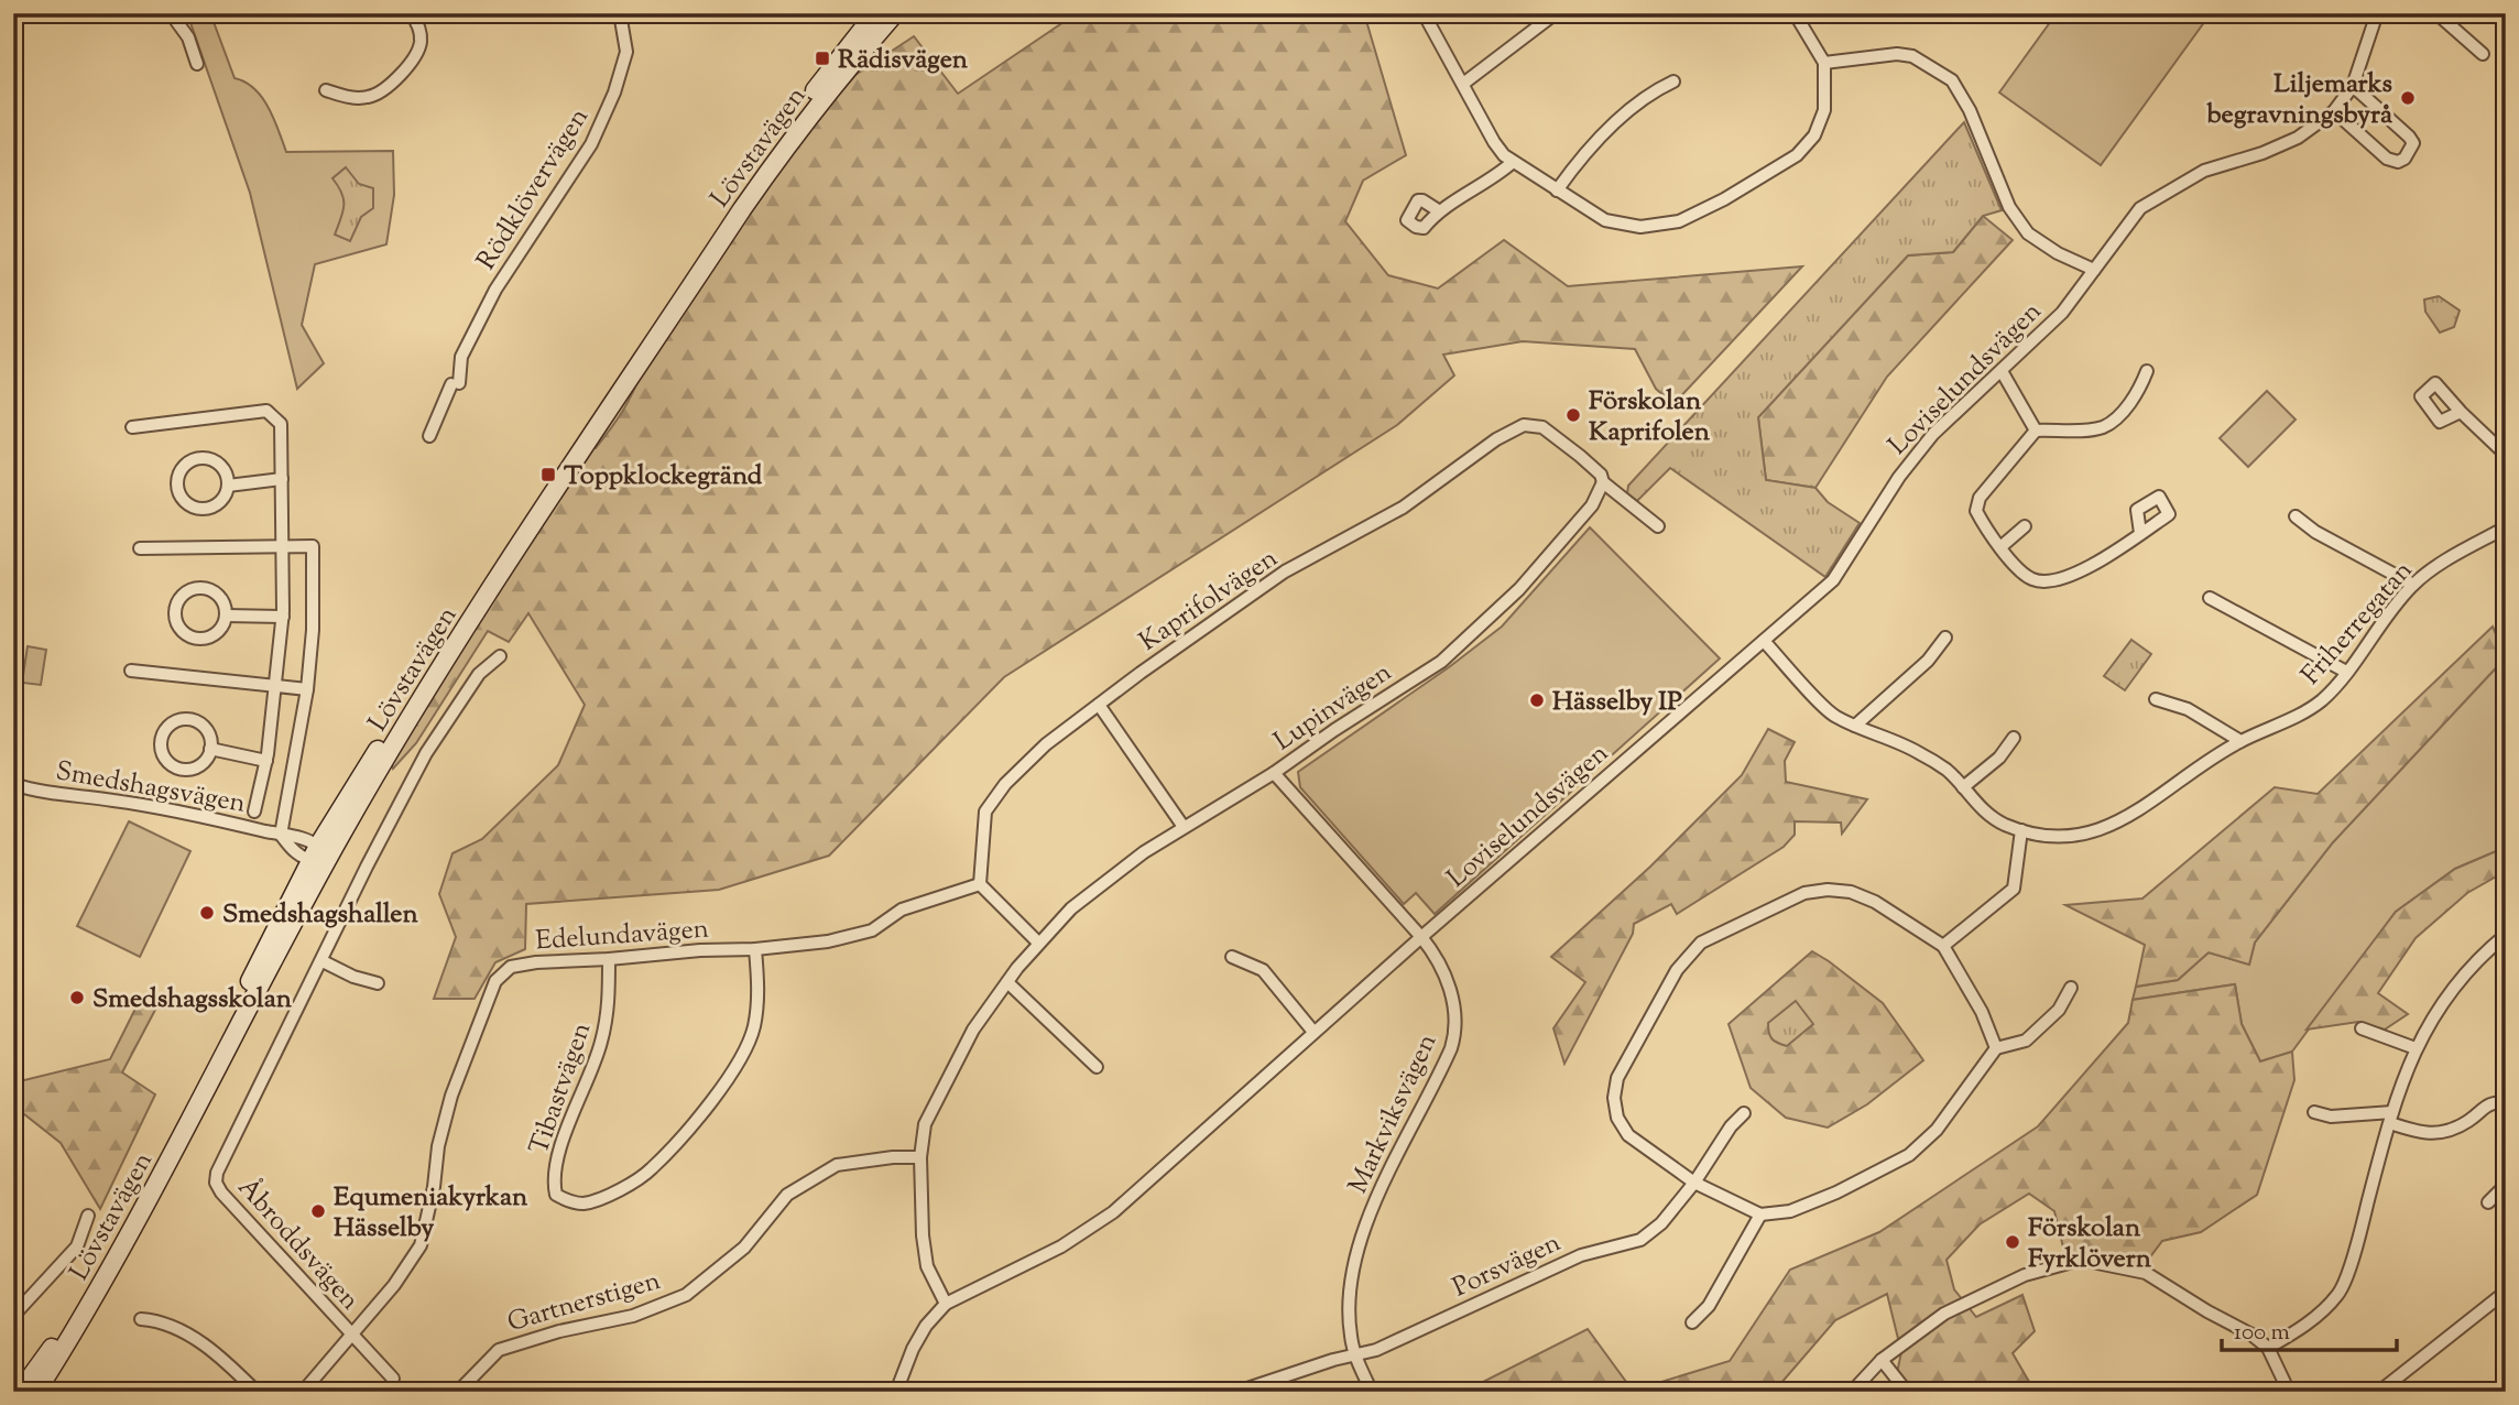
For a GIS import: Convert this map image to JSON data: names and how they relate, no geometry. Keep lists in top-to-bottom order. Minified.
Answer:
{"streets":{"street":["Lövstavägen","Rödklövervägen","Loviselundsvägen","Kaprifolvägen","Friherregatan","Lupinvägen","Smedshagsvägen","Edelundavägen","Tibastvägen","Markviksvägen","Åbroddsvägen","Porsvägen","Gartnerstigen"]},"crossings":[["Lövstavägen","Smedshagsvägen"],["Loviselundsvägen","Friherregatan"],["Loviselundsvägen","Lupinvägen"],["Loviselundsvägen","Markviksvägen"],["Kaprifolvägen","Lupinvägen"],["Kaprifolvägen","Edelundavägen"],["Lupinvägen","Markviksvägen"],["Lupinvägen","Gartnerstigen"],["Edelundavägen","Tibastvägen"],["Edelundavägen","Åbroddsvägen"],["Markviksvägen","Porsvägen"]],"places":{"transit":["Rädisvägen","Toppklockegränd"],"other":["Liljemarks begravningsbyrå","Förskolan Kaprifolen","Hässelby IP","Smedshagshallen","Smedshagsskolan","Equmeniakyrkan Hässelby","Förskolan Fyrklövern"]},"scale_bar":"100 m"}
